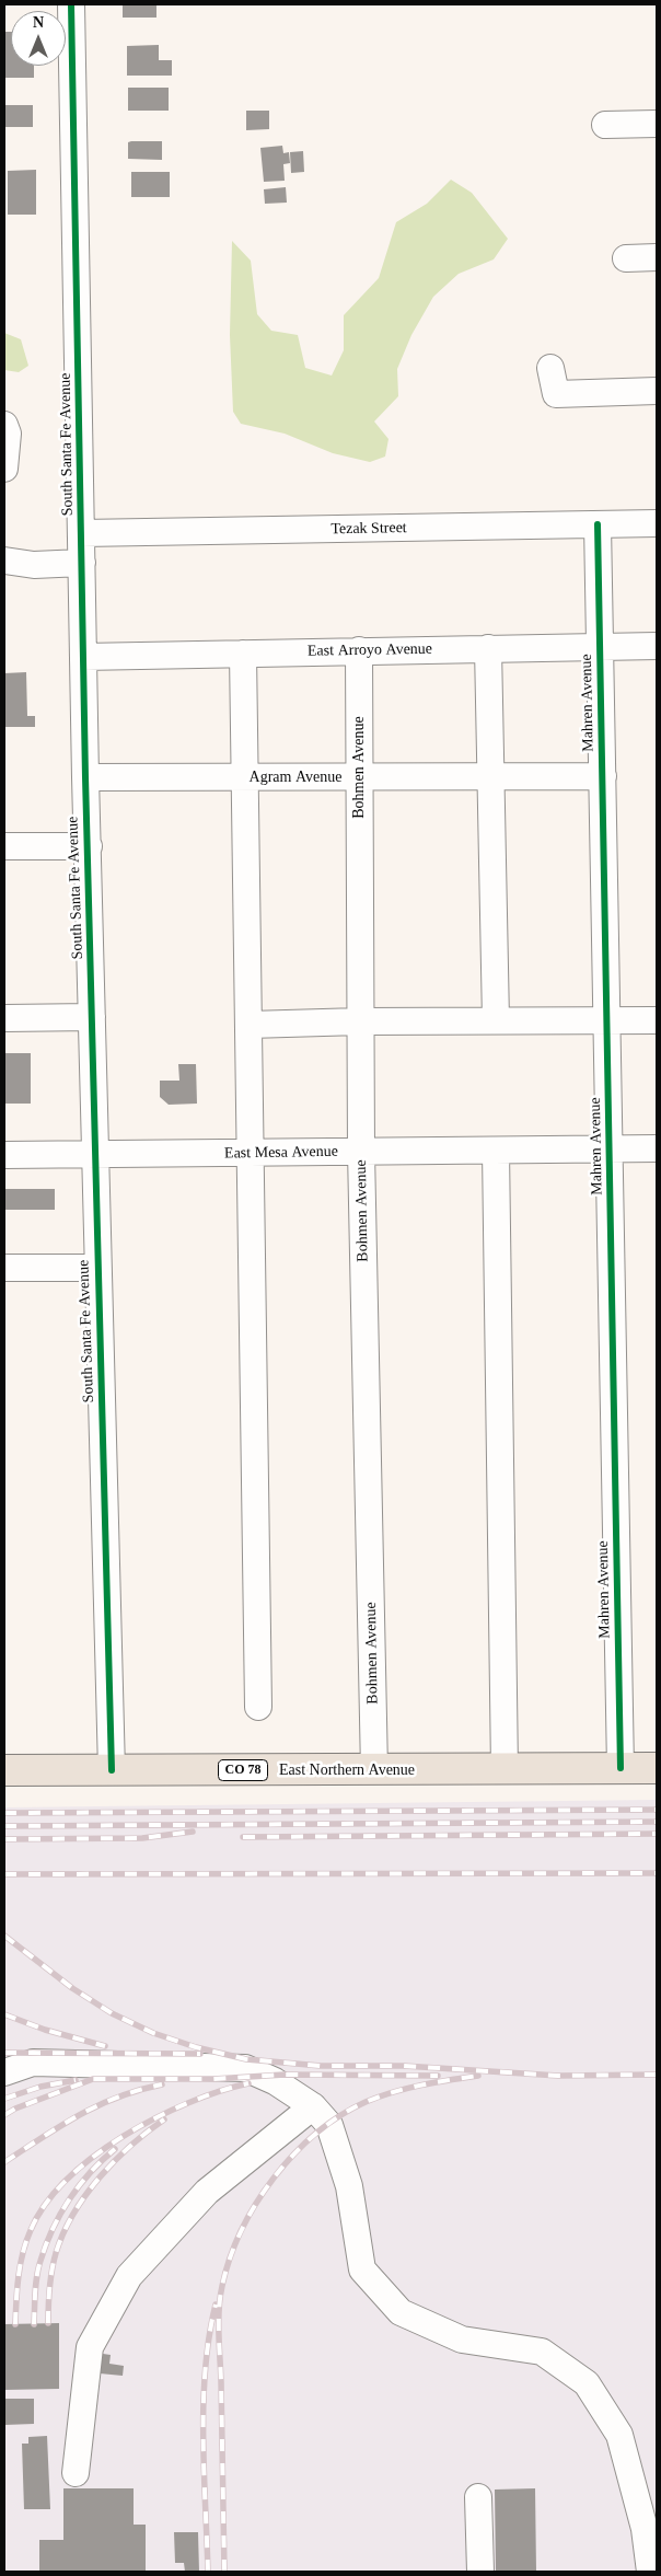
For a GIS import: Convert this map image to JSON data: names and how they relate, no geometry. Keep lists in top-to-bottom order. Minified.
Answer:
{"streets":{"main road":["CO 78","East Northern Avenue"],"street":["South Santa Fe Avenue","Tezak Street","East Arroyo Avenue","Mahren Avenue","Bohmen Avenue","Agram Avenue","East Mesa Avenue"]},"crossings":[["South Santa Fe Avenue","Tezak Street"],["South Santa Fe Avenue","East Arroyo Avenue"],["South Santa Fe Avenue","Agram Avenue"],["South Santa Fe Avenue","East Mesa Avenue"],["South Santa Fe Avenue","East Northern Avenue"],["Tezak Street","Mahren Avenue"],["East Arroyo Avenue","Mahren Avenue"],["East Arroyo Avenue","Bohmen Avenue"],["Mahren Avenue","Agram Avenue"],["Mahren Avenue","East Mesa Avenue"],["Mahren Avenue","East Northern Avenue"],["Bohmen Avenue","Agram Avenue"],["Bohmen Avenue","East Mesa Avenue"],["Bohmen Avenue","East Northern Avenue"]],"north":"top"}
